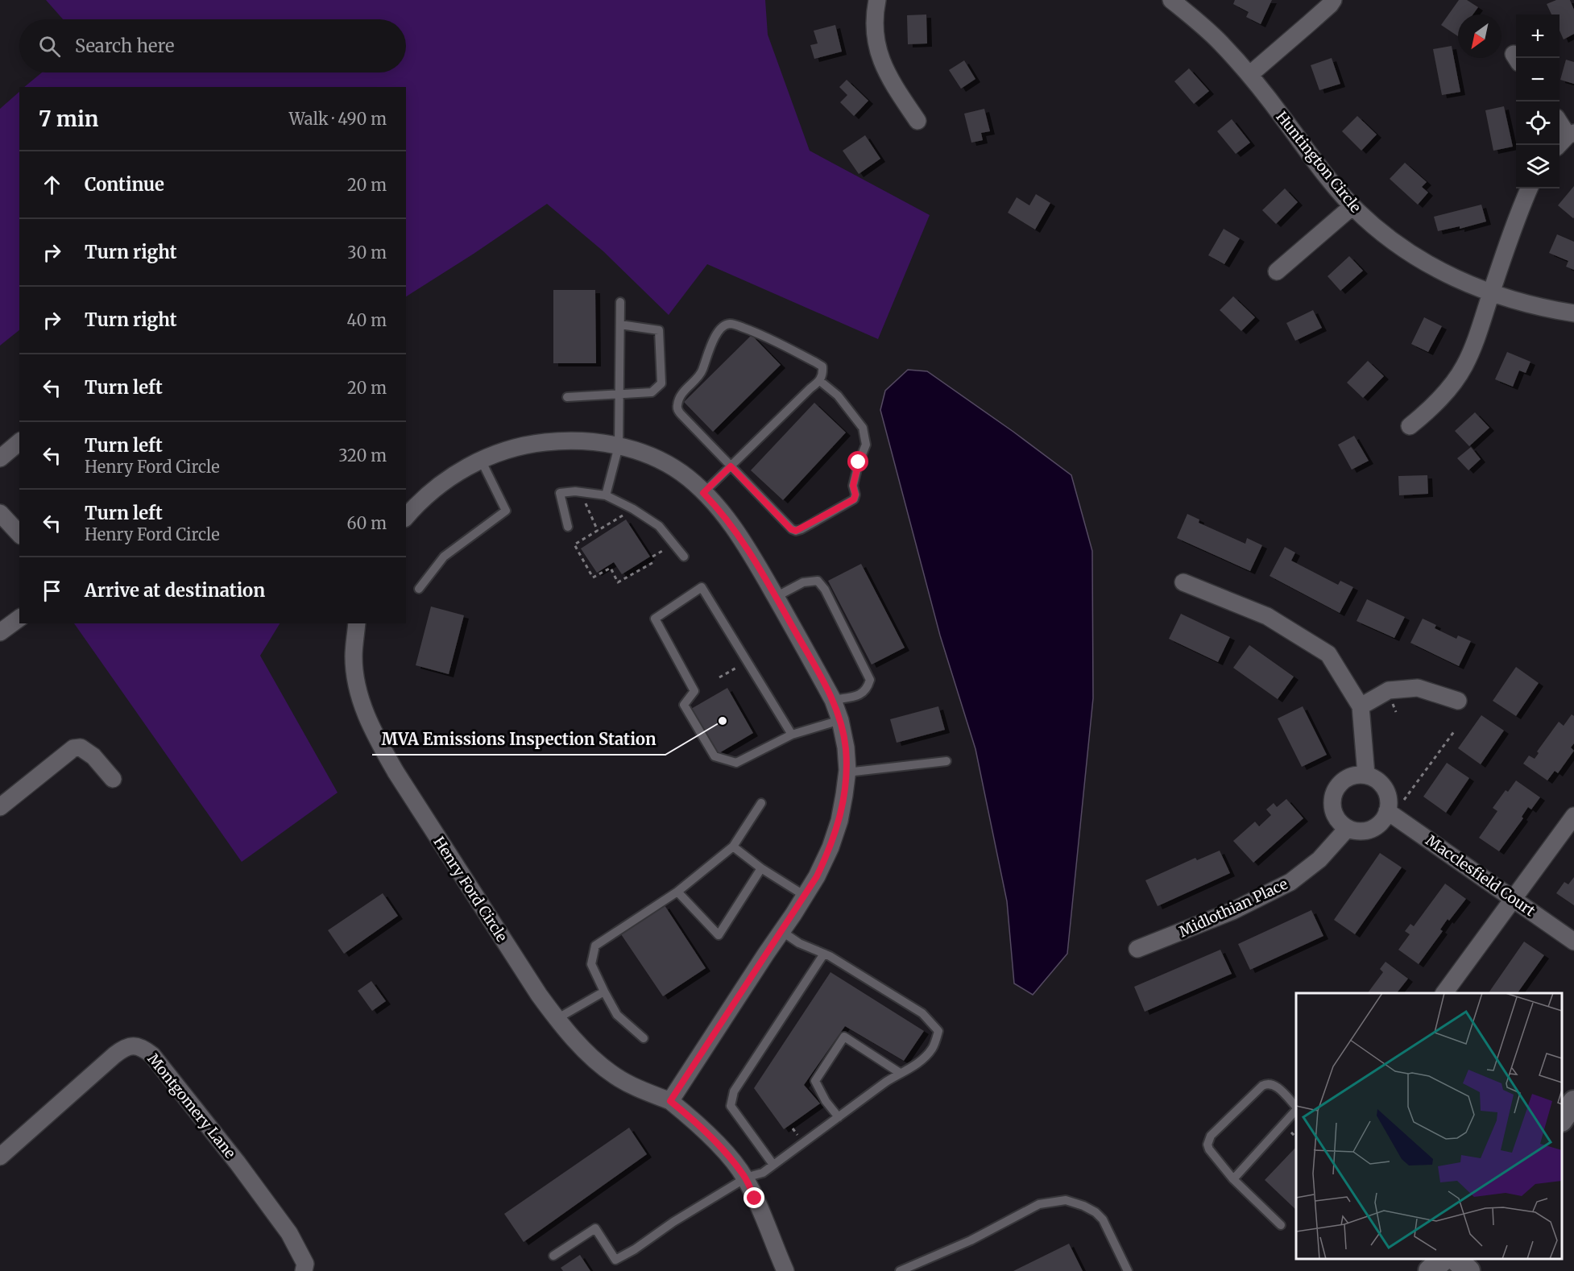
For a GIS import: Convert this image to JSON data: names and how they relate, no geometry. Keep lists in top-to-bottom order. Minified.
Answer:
{"streets":{"street":["Huntington Circle","Macclesfield Court","Henry Ford Circle","Midlothian Place","Montgomery Lane"]},"crossings":[["Macclesfield Court","Midlothian Place"]],"places":["MVA Emissions Inspection Station"],"north":"bottom left","page":{"map_buttons":["+","−"],"search":"Search here","heading":["7 min","Walk · 490 m"],"list":[["Continue","20 m"],["Turn right","30 m"],["Turn right","40 m"],["Turn left","20 m"],["Turn left","Henry Ford Circle","320 m"],["Turn left","Henry Ford Circle","60 m"],"Arrive at destination"]}}
